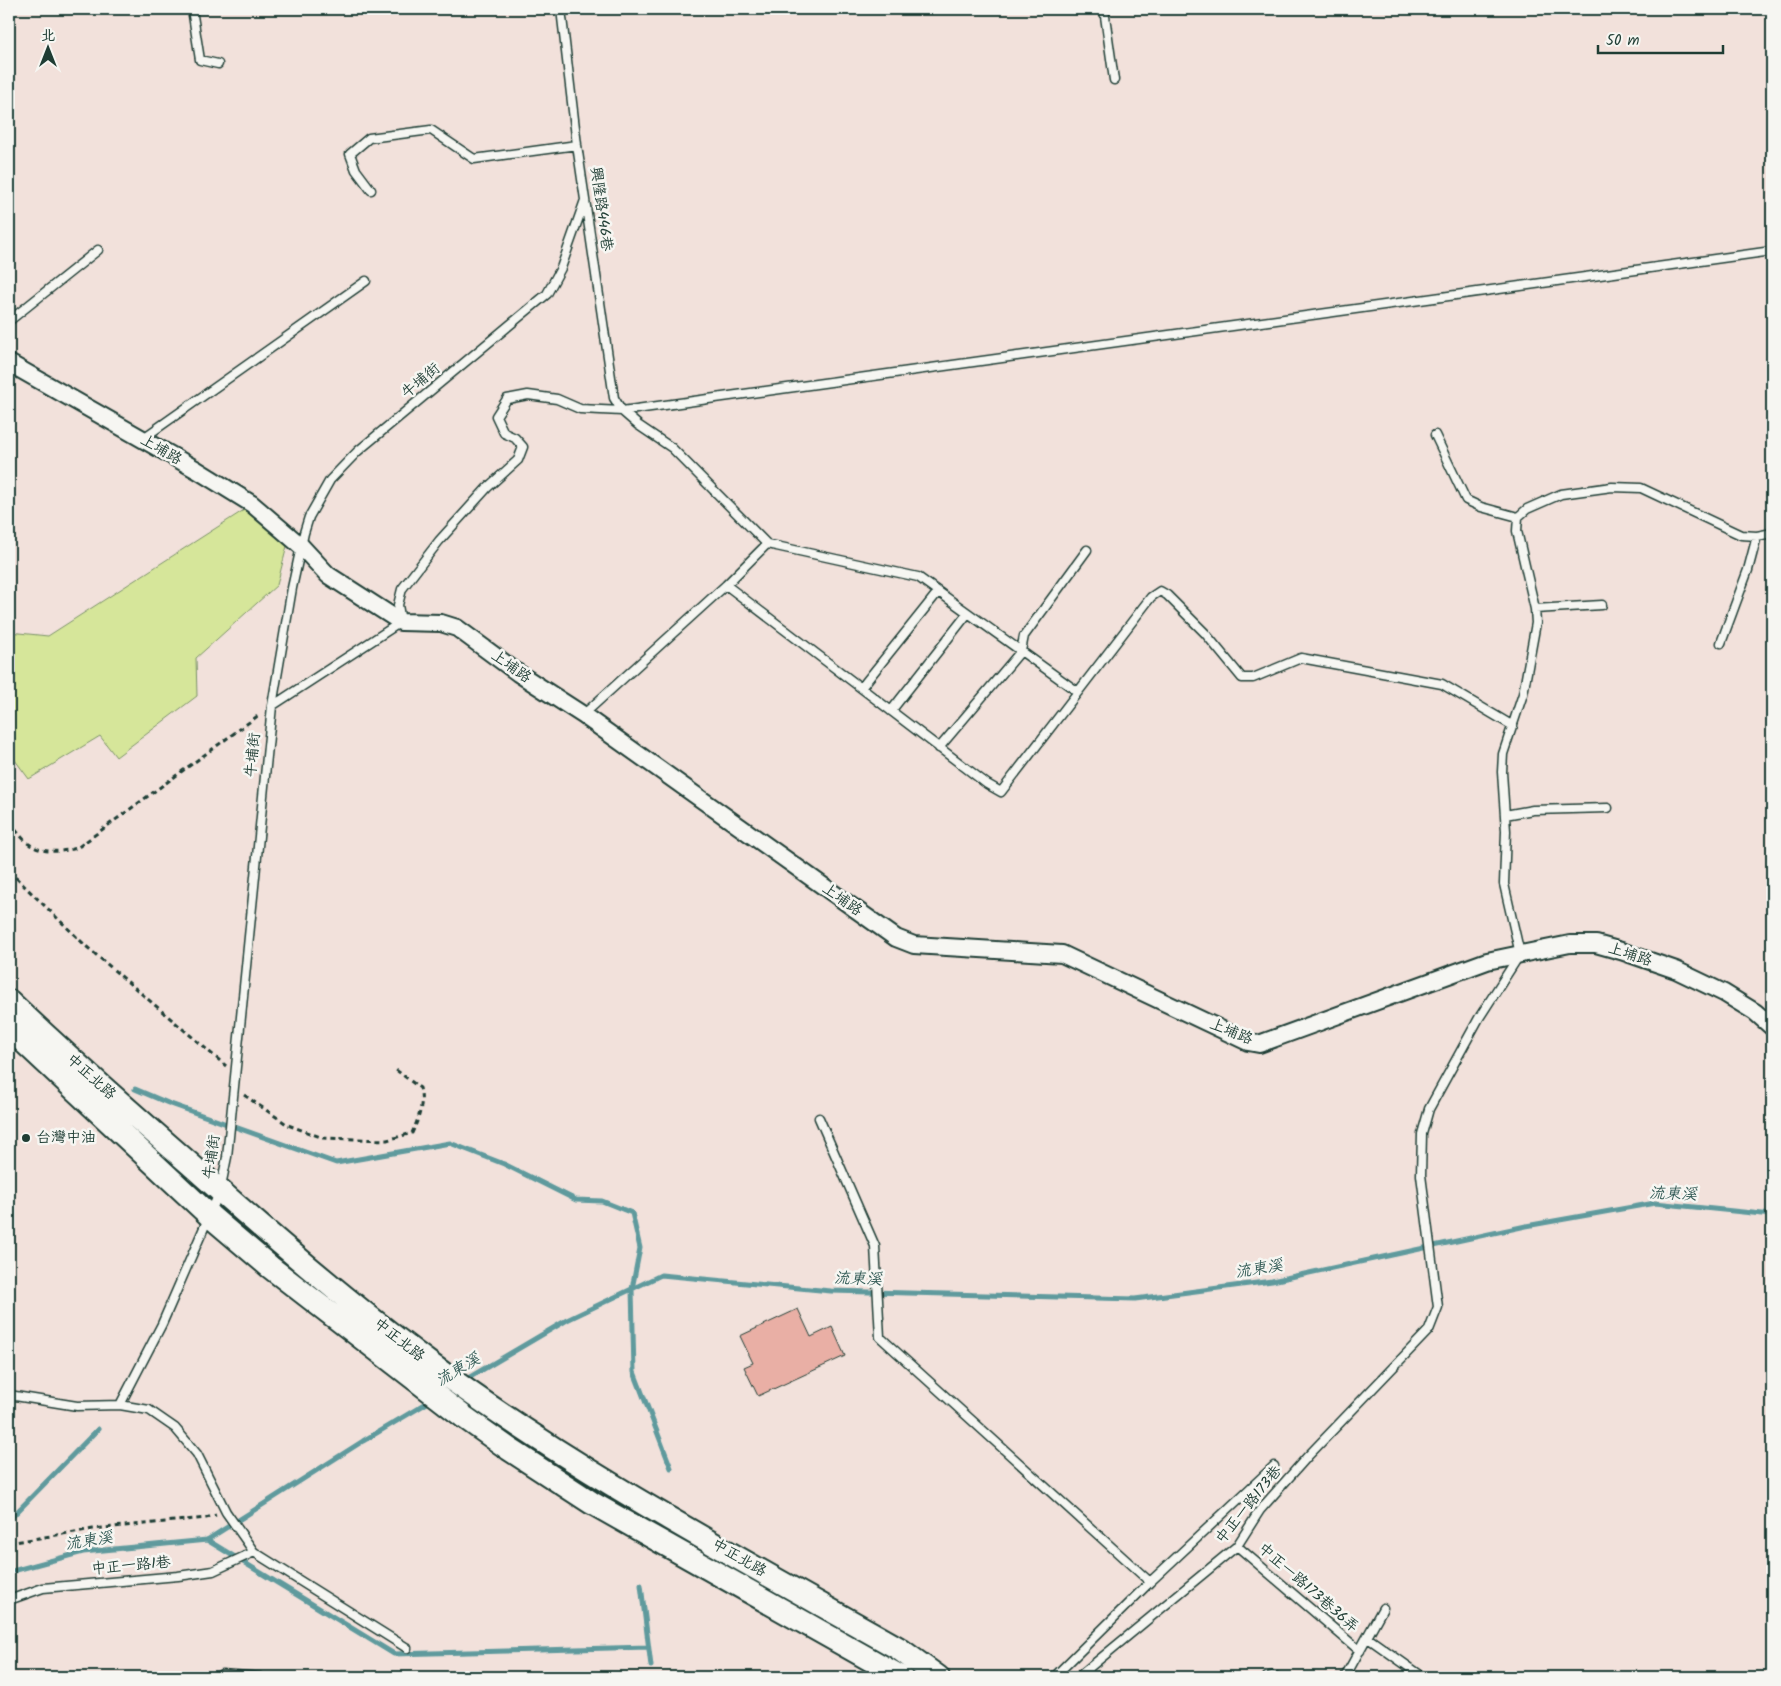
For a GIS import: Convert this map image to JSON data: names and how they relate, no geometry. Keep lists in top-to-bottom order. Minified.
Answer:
{"streets":{"main road":["中正北路"],"street":["上埔路"],"lane":["興隆路446巷","牛埔街","中正一路173巷","中正一路1巷","中正一路173巷36弄"]},"crossings":[["興隆路446巷","牛埔街"],["牛埔街","上埔路"],["牛埔街","中正北路"],["上埔路","中正一路173巷"],["中正一路173巷","中正一路173巷36弄"]],"water":["流東溪"],"places":["台灣中油"],"scale_bar":"50 m","north":"top"}
